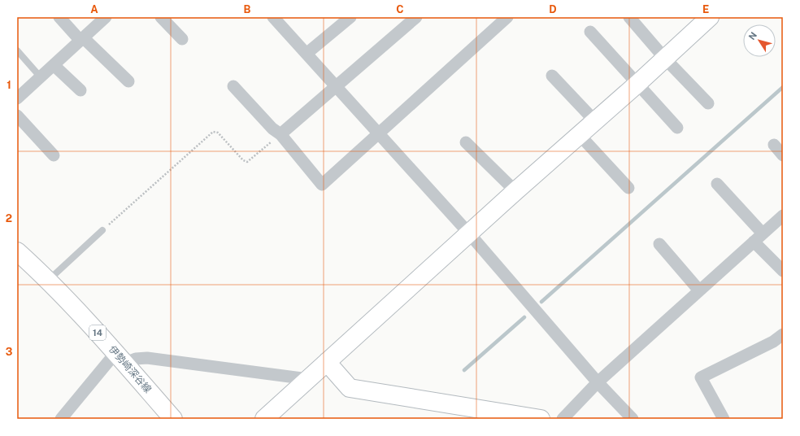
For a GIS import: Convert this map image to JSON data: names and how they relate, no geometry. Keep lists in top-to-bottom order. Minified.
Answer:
{"streets":{"street":["14","伊勢崎深谷線"]},"north":"top left","grid":{"columns":["A","B","C","D","E"],"rows":["1","2","3"]}}
